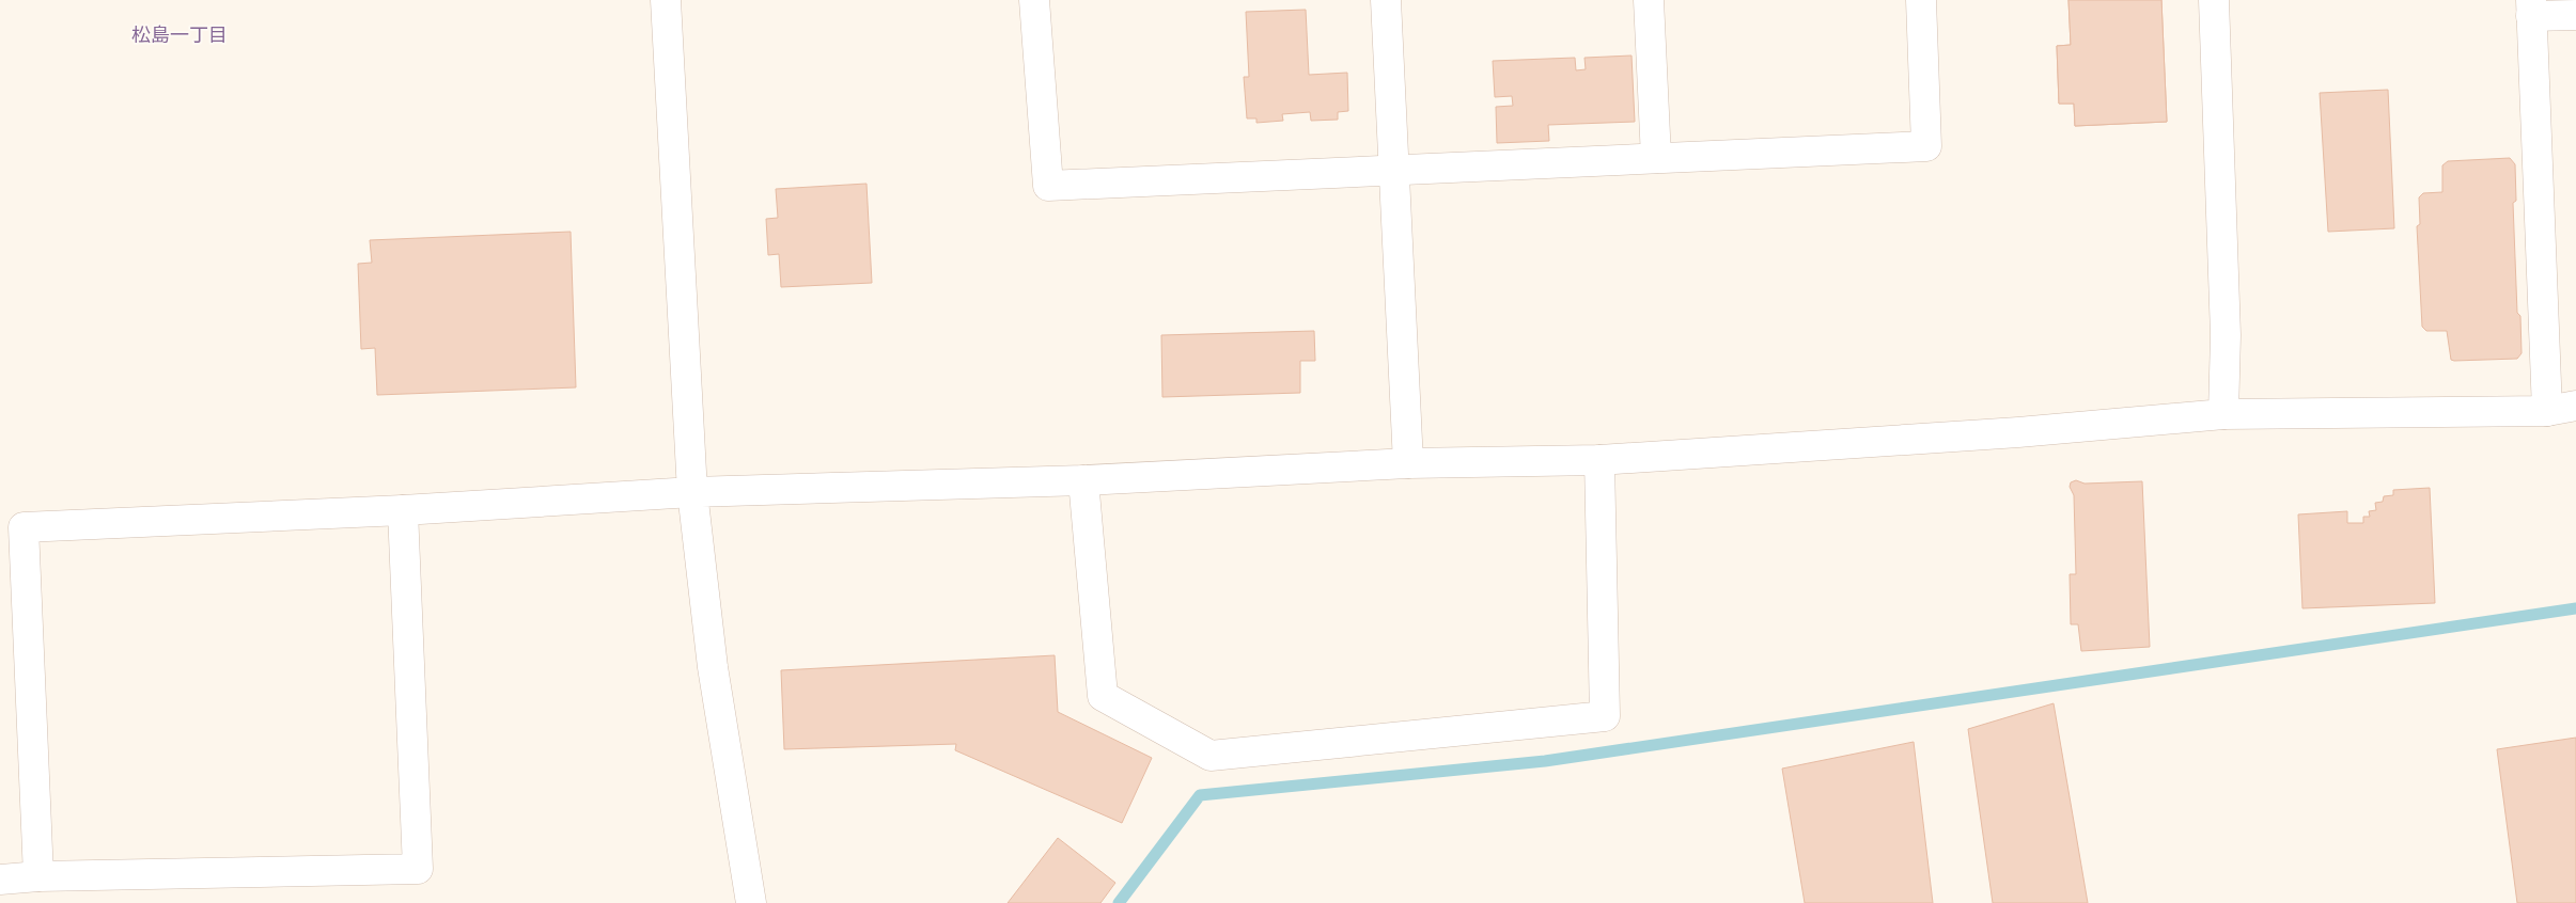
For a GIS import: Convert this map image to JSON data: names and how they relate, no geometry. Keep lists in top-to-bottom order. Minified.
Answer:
{"districts":["松島一丁目"]}
